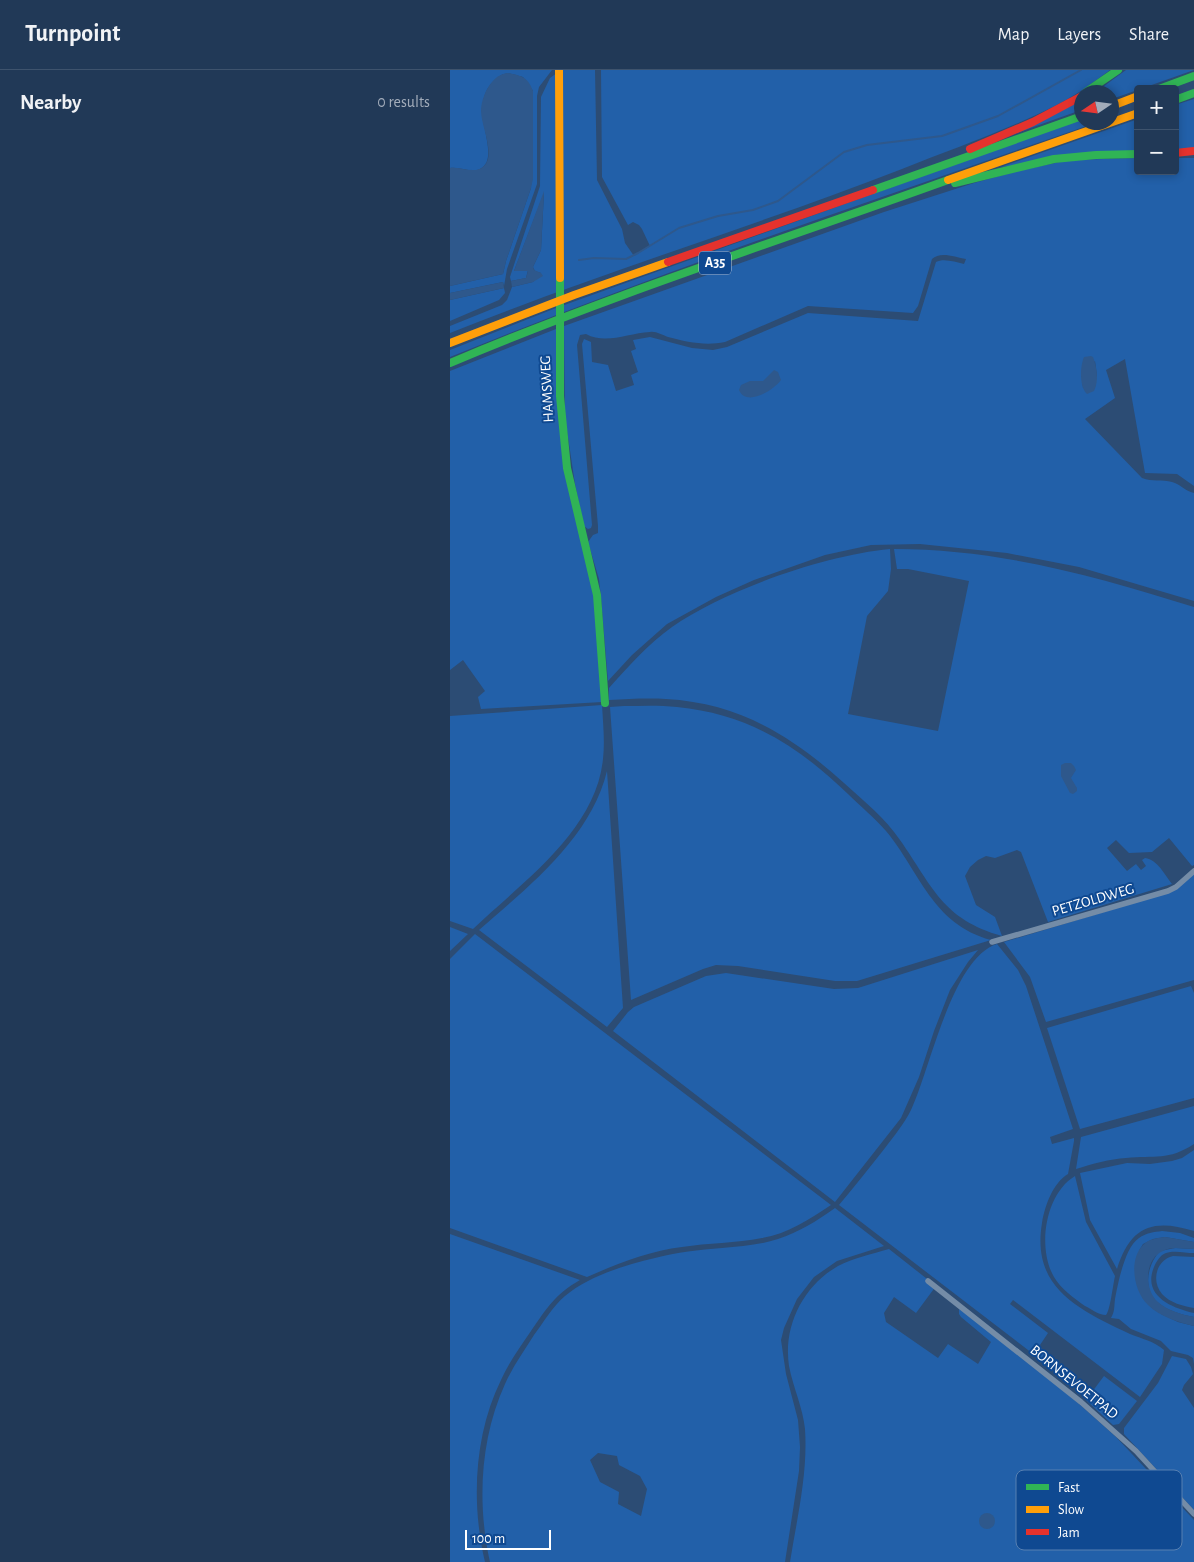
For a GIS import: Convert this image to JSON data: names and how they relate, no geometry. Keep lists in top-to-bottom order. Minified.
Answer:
{"streets":{"main road":["A35","HAMSWEG"],"street":["PETZOLDWEG","BORNSEVOETPAD"]},"legend":["Fast","Slow","Jam"],"scale_bar":"100 m","north":"left","page":{"header":"Turnpoint","nav":["Map","Layers","Share"],"heading":["Nearby","0 results"],"map_buttons":["+","−"],"scale":"100 m"}}
